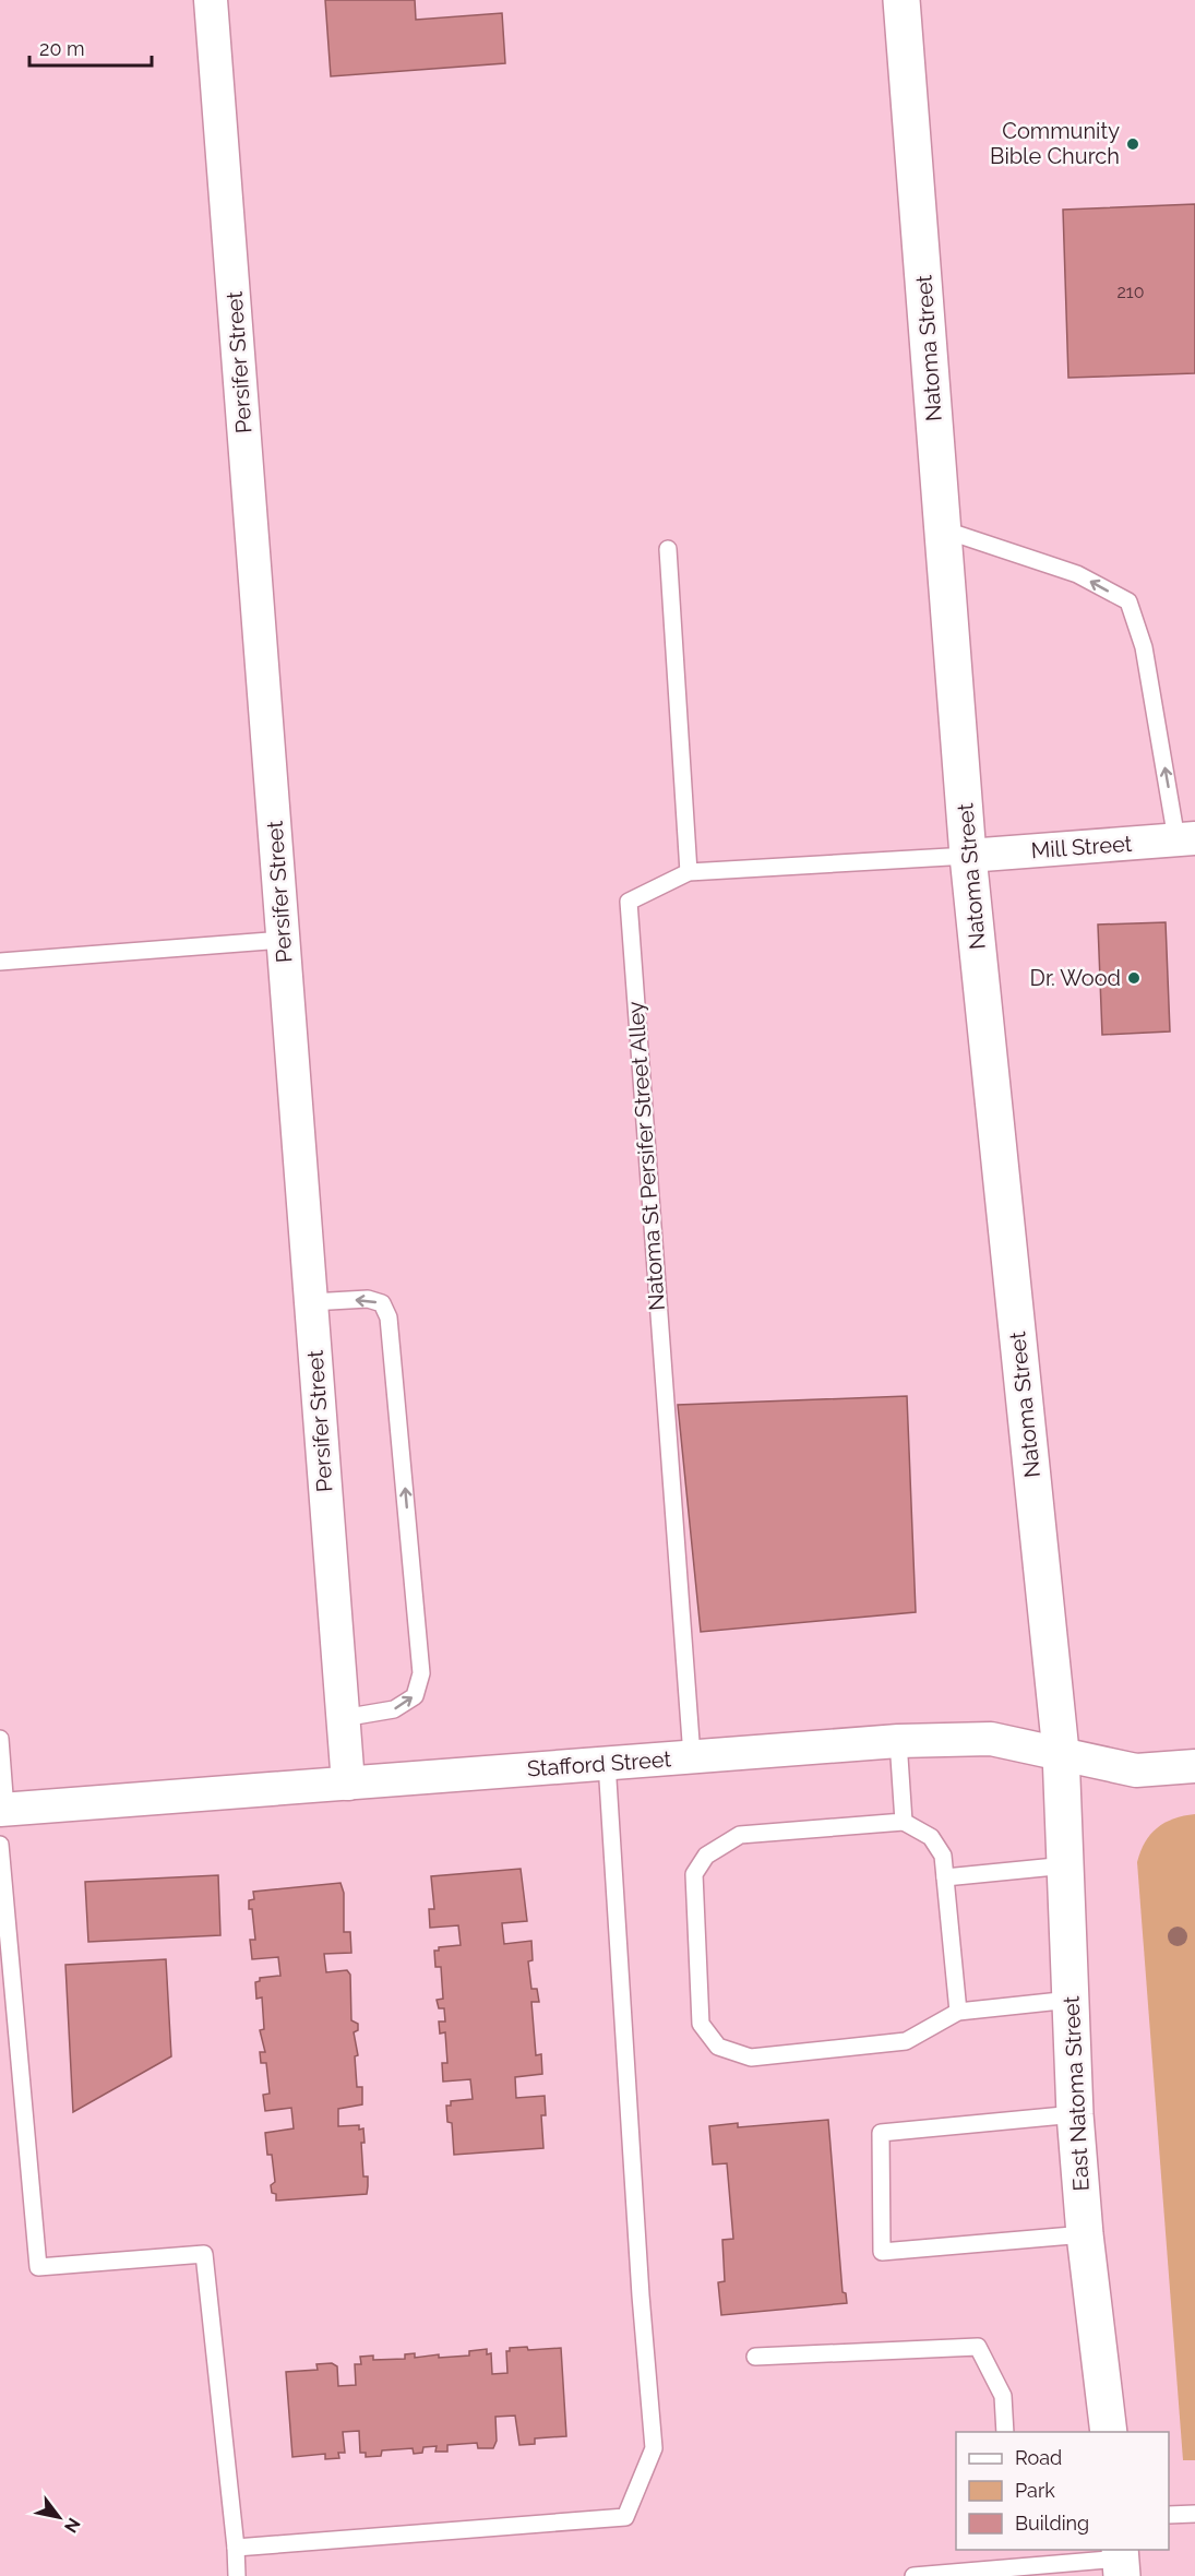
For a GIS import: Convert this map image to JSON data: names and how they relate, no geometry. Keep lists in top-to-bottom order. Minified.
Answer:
{"streets":{"main road":["Natoma Street","East Natoma Street"],"street":["Persifer Street","Mill Street","Stafford Street"],"lane":["Natoma St Persifer Street Alley"]},"crossings":[["Natoma Street","Mill Street"],["Natoma Street","Natoma St Persifer Street Alley"],["Natoma Street","Stafford Street"],["Natoma Street","East Natoma Street"],["Persifer Street","Stafford Street"],["Mill Street","Natoma St Persifer Street Alley"],["Natoma St Persifer Street Alley","Stafford Street"],["Stafford Street","East Natoma Street"]],"places":["Community Bible Church","Dr. Wood"],"house_numbers":["210"],"legend":["Road","Park","Building"],"scale_bar":"20 m","north":"bottom right"}
